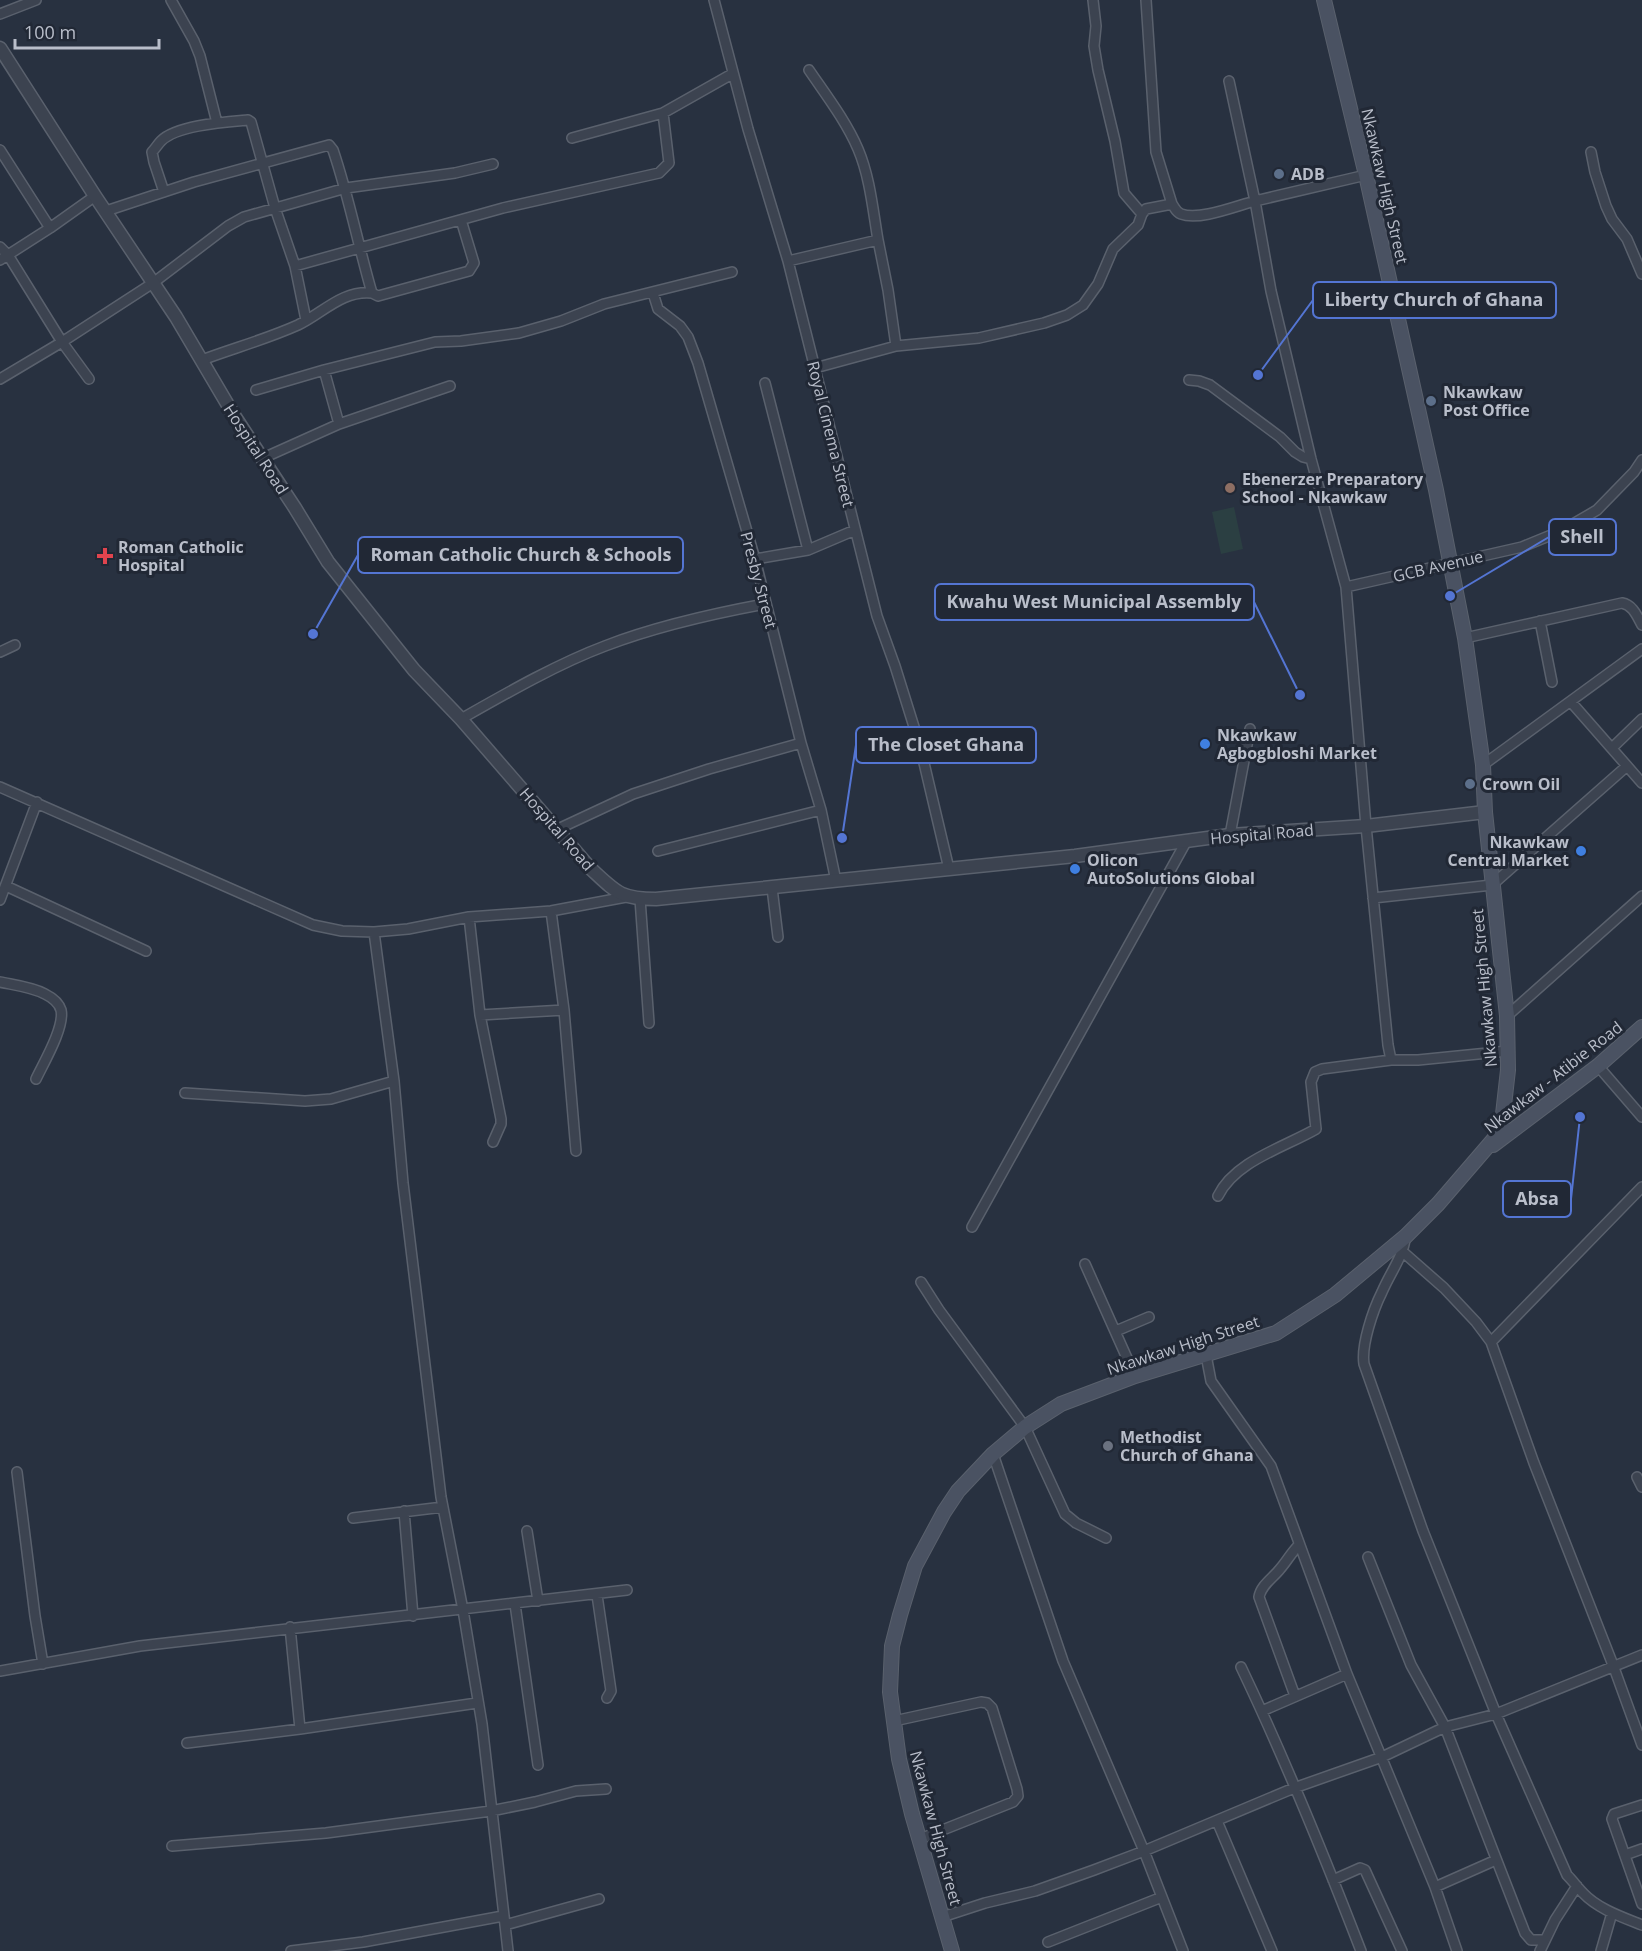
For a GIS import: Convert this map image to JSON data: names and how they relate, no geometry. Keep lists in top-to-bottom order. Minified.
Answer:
{"streets":{"main road":["Nkawkaw High Street","Nkawkaw - Atibie Road"],"street":["Royal Cinema Street","Hospital Road","GCB Avenue","Presby Street"]},"crossings":[["Nkawkaw High Street","Hospital Road"],["Nkawkaw High Street","GCB Avenue"],["Nkawkaw High Street","Nkawkaw - Atibie Road"],["Royal Cinema Street","Hospital Road"],["Hospital Road","Presby Street"]],"places":{"other":["ADB","Liberty Church of Ghana","Nkawkaw Post Office","Ebenerzer Preparatory School - Nkawkaw","Shell","Roman Catholic Church & Schools","Kwahu West Municipal Assembly","Nkawkaw Agbogbloshi Market","Crown Oil","The Closet Ghana","Nkawkaw Central Market","Olicon AutoSolutions Global","Absa","Methodist Church of Ghana"],"health":["Roman Catholic Hospital"]},"scale_bar":"100 m"}
